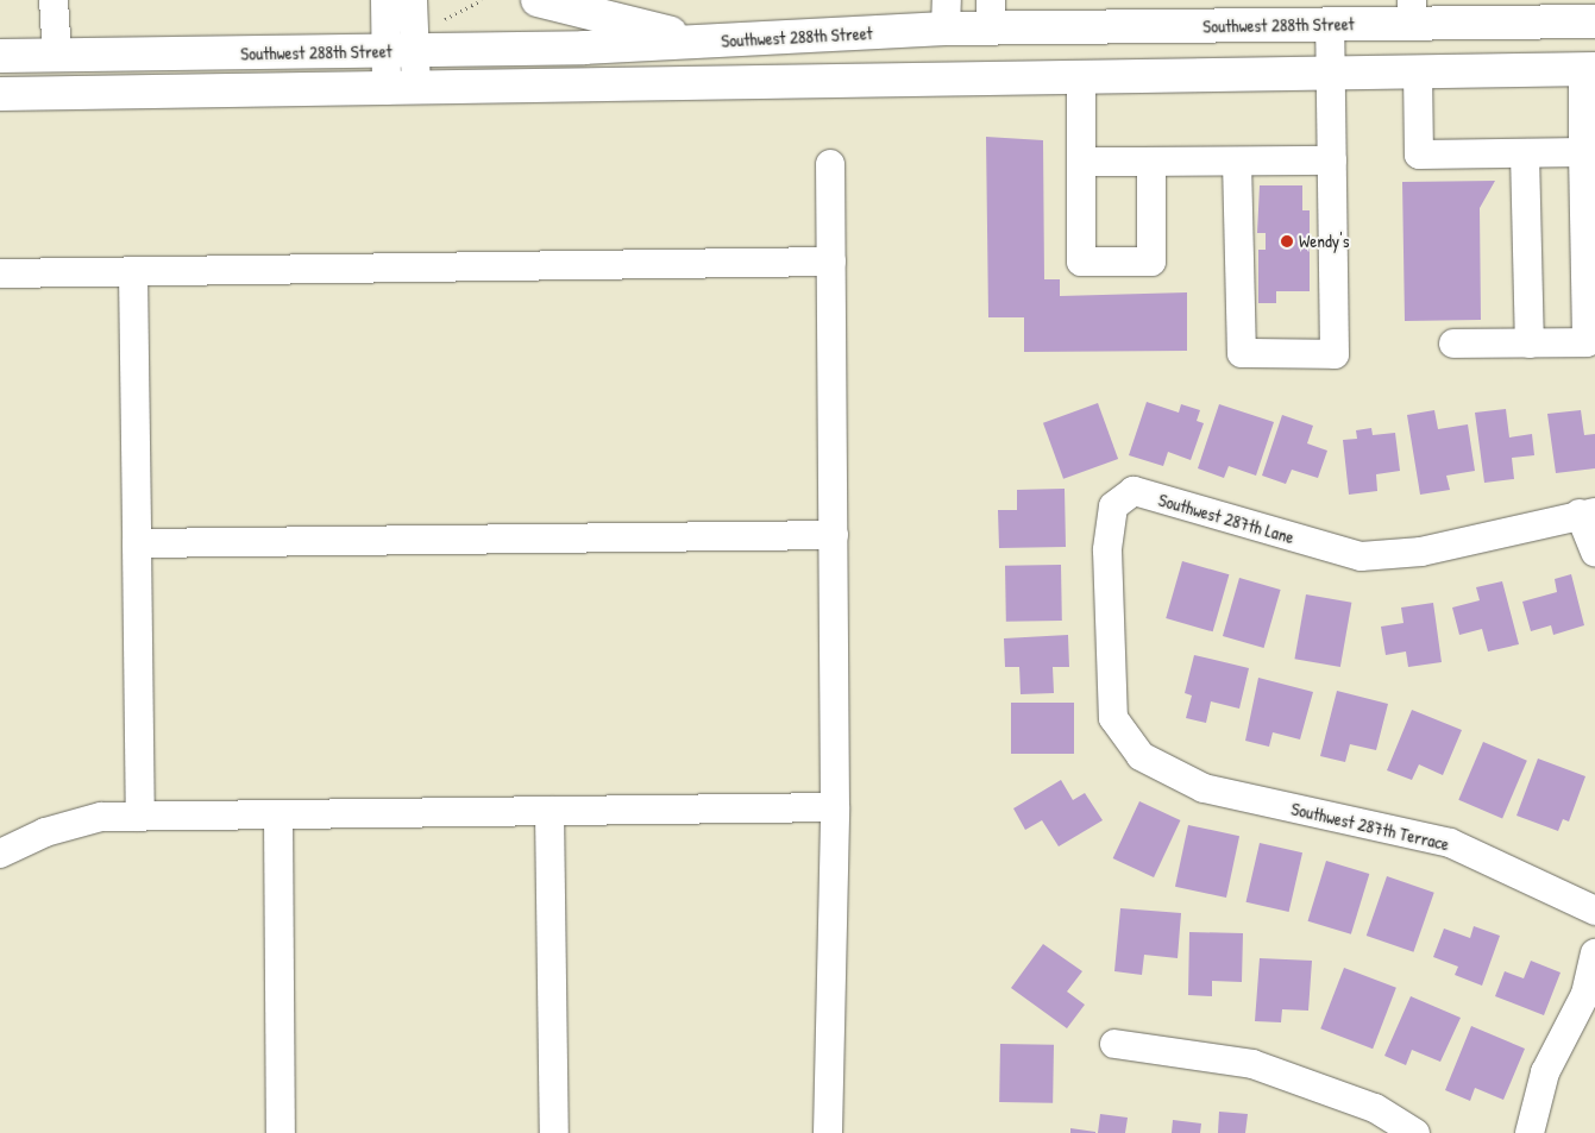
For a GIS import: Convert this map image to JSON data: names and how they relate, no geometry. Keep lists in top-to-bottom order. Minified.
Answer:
{"streets":{"main road":["Southwest 288th Street"],"street":["Southwest 287th Lane","Southwest 287th Terrace"]},"crossings":[["Southwest 287th Lane","Southwest 287th Terrace"]],"places":["Wendy's"]}
